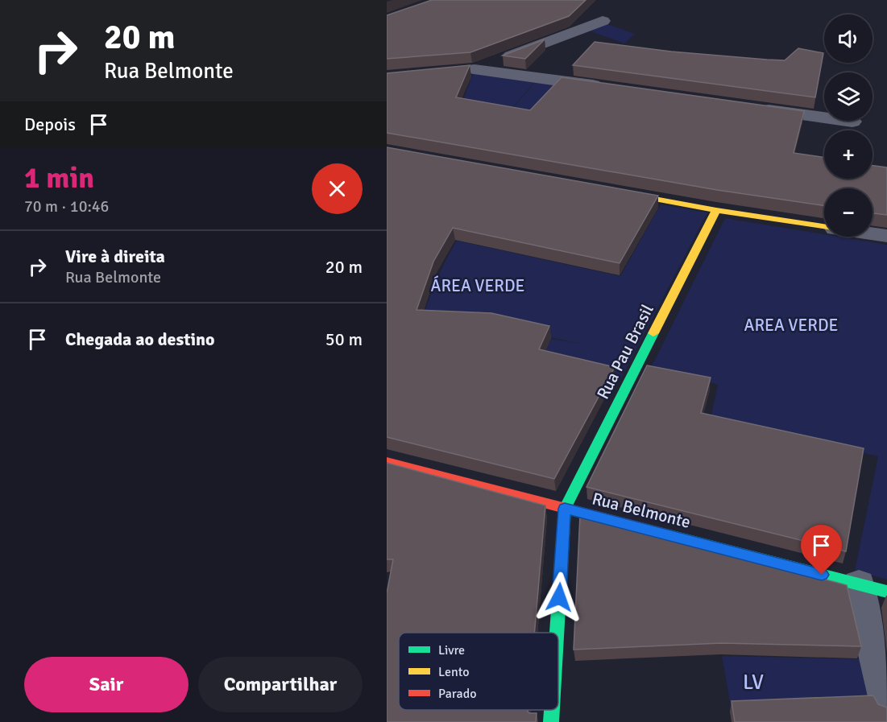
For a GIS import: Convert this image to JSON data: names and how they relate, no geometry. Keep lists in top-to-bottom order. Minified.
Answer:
{"streets":{"street":["Rua Pau Brasil","Rua Belmonte"]},"crossings":[["Rua Pau Brasil","Rua Belmonte"]],"parks":["ÁREA VERDE","AREA VERDE","LV"],"legend":["Livre","Lento","Parado"],"page":{"turn":["20 m","Rua Belmonte"],"map_buttons":["+","−"],"then":"Depois","heading":["1 min","70 m · 10:46"],"list":[{"name":"Vire à direita","note":"Rua Belmonte","value":"20 m"},{"name":"Chegada ao destino","value":"50 m"}],"buttons":["Sair","Compartilhar"]}}
